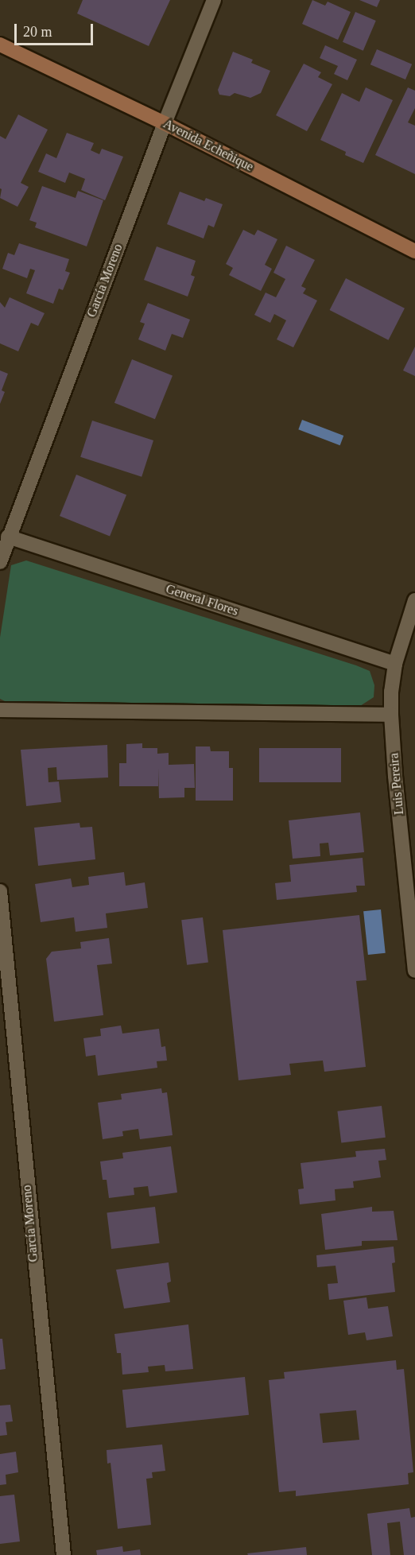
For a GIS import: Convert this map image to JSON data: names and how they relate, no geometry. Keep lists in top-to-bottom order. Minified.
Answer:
{"streets":{"street":["Avenida Echeñique","García Moreno","General Flores","Luis Pereira"]},"crossings":[["Avenida Echeñique","García Moreno"],["García Moreno","General Flores"],["General Flores","Luis Pereira"]],"scale_bar":"20 m"}
